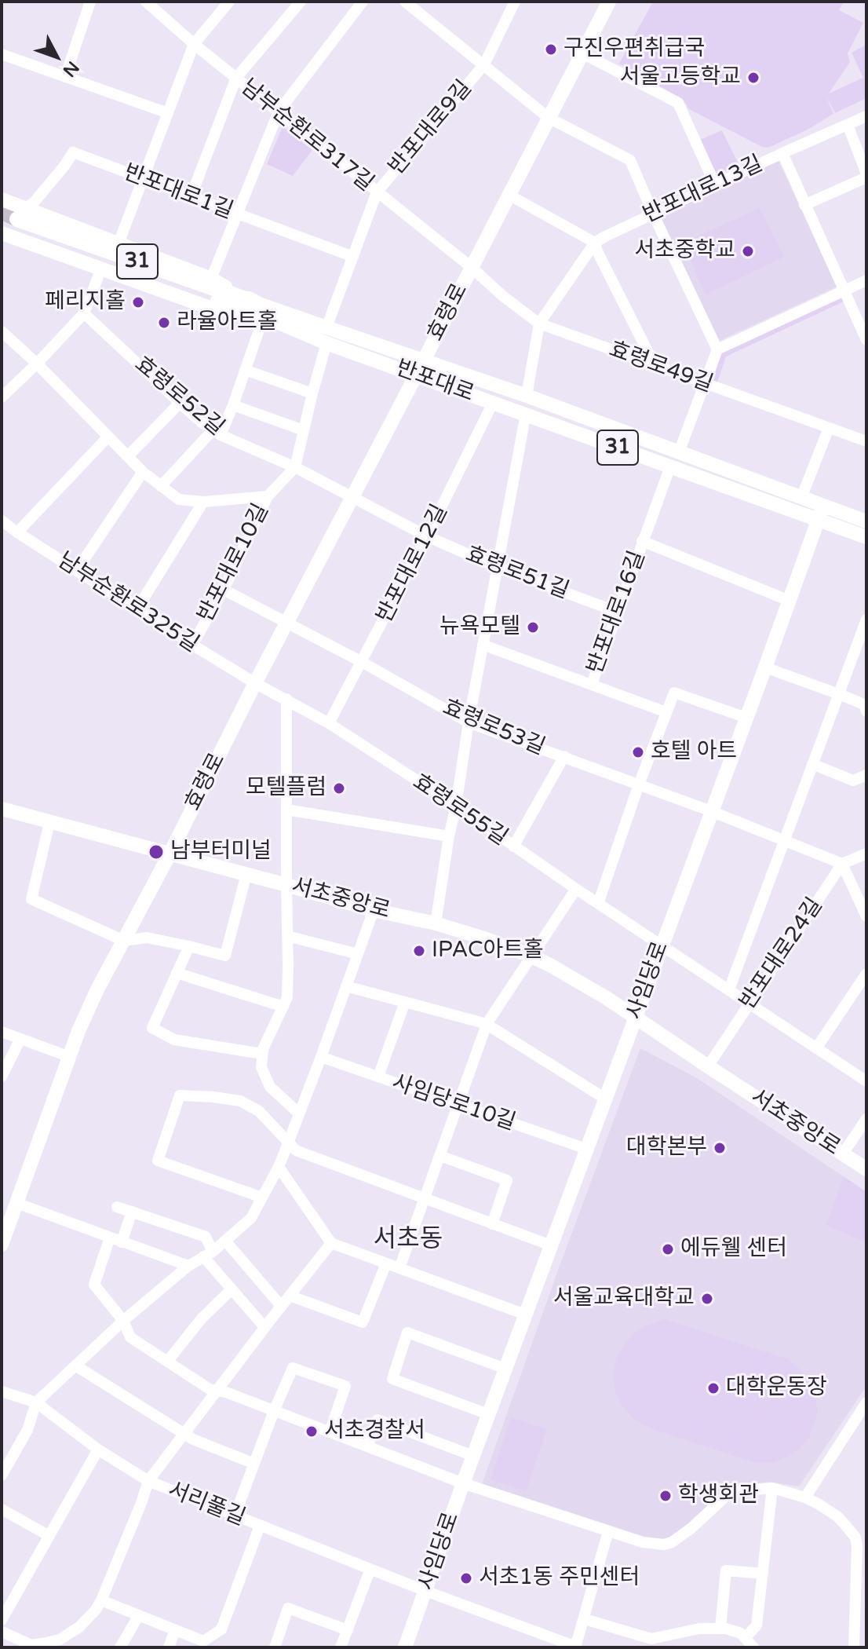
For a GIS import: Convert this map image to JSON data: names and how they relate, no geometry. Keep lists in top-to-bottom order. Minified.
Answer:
{"streets":{"highway":["31"],"main road":["효령로","반포대로","서초중앙로","사임당로"],"street":["반포대로9길","남부순환로317길","반포대로13길","반포대로1길","효령로49길","효령로52길","반포대로10길","반포대로12길","효령로51길","남부순환로325길","반포대로16길","효령로53길","효령로55길","반포대로24길","사임당로10길","서리풀길"]},"crossings":[["반포대로9길","남부순환로317길"],["반포대로9길","반포대로1길"],["반포대로9길","반포대로"],["남부순환로317길","효령로"],["남부순환로317길","효령로49길"],["반포대로13길","효령로49길"],["반포대로13길","반포대로"],["반포대로1길","31"],["반포대로1길","반포대로"],["31","반포대로"],["효령로","효령로49길"],["효령로","반포대로"],["효령로","효령로52길"],["효령로","효령로51길"],["효령로","남부순환로325길"],["효령로","효령로53길"],["효령로","효령로55길"],["효령로","서초중앙로"],["반포대로","반포대로12길"],["반포대로","반포대로16길"],["반포대로","사임당로"],["효령로52길","반포대로10길"],["효령로52길","효령로51길"],["반포대로10길","남부순환로325길"],["반포대로12길","효령로51길"],["반포대로12길","효령로53길"],["반포대로12길","효령로55길"],["효령로51길","반포대로16길"],["남부순환로325길","효령로55길"],["효령로53길","반포대로24길"],["효령로53길","사임당로"],["효령로55길","반포대로24길"],["효령로55길","사임당로"],["서초중앙로","반포대로24길"],["서초중앙로","사임당로"],["사임당로","사임당로10길"],["사임당로","서리풀길"]],"districts":["서초동"],"places":["구진우편취급국","서울고등학교","서초중학교","페리지홀","라율아트홀","뉴욕모텔","호텔 아트","모텔플럼","남부터미널","IPAC아트홀","대학본부","에듀웰 센터","서울교육대학교","대학운동장","서초경찰서","학생회관","서초1동 주민센터"],"north":"bottom right"}
